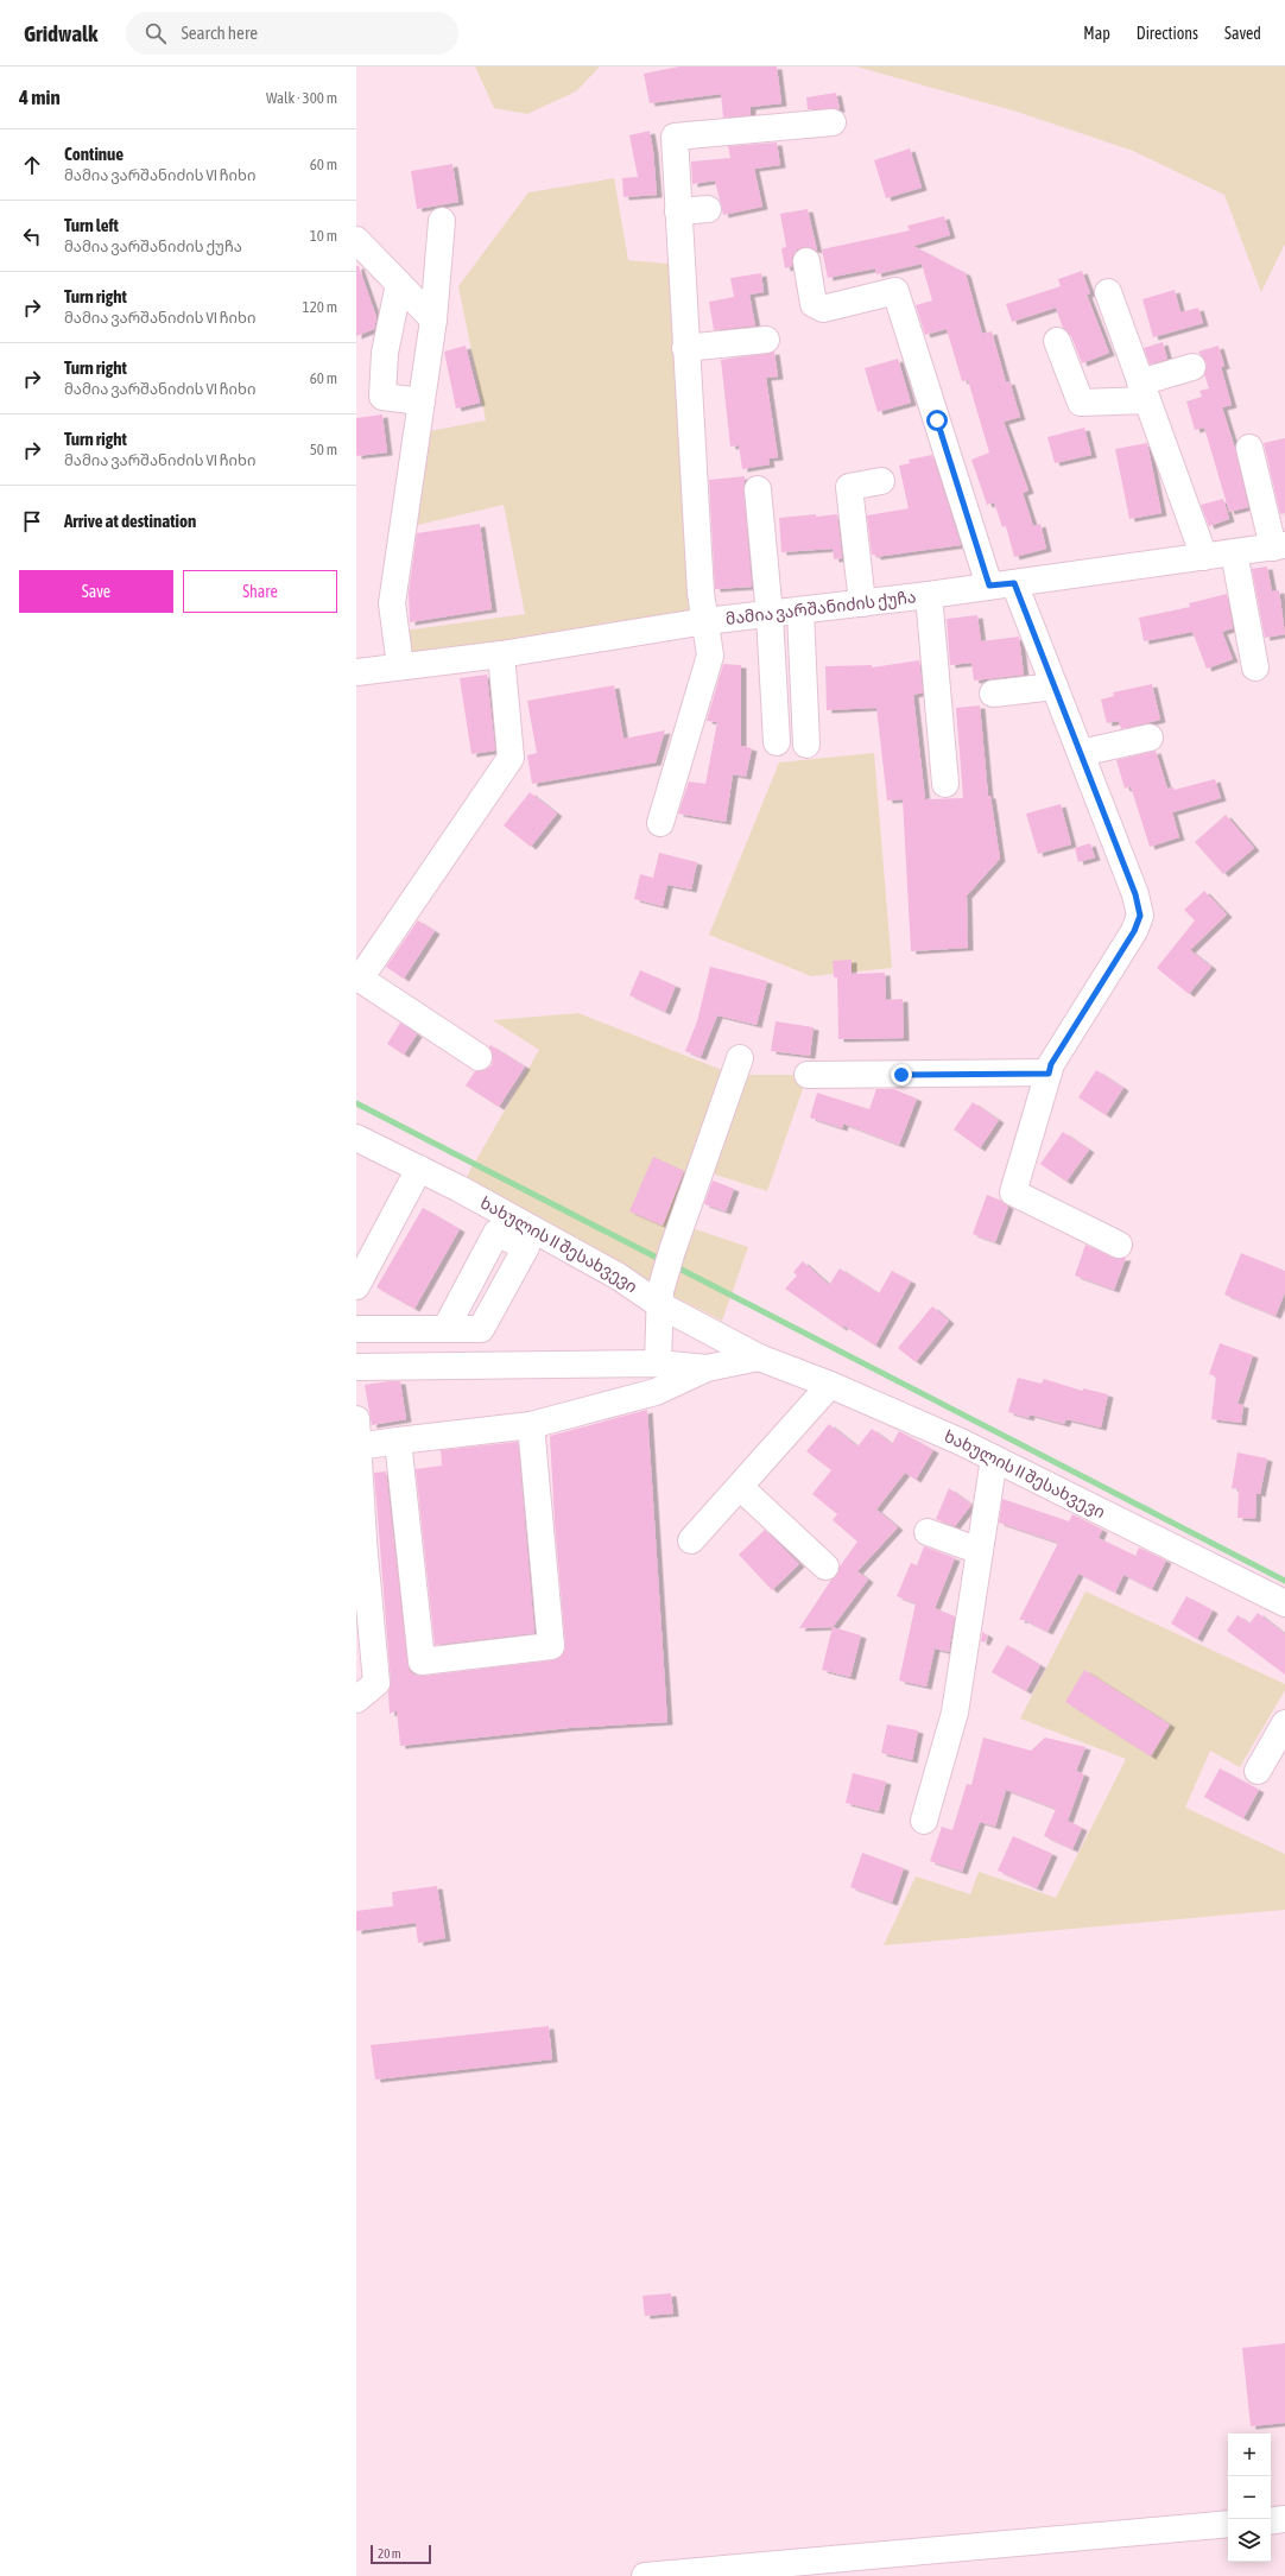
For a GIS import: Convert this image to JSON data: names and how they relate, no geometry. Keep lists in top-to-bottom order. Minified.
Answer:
{"streets":{"street":["მამია ვარშანიძის ქუჩა","ხახულის II შესახვევი"]},"scale_bar":"20 m","page":{"header":"Gridwalk","search":"Search here","nav":["Map","Directions","Saved"],"heading":["4 min","Walk · 300 m"],"list":[["Continue","მამია ვარშანიძის VI ჩიხი","60 m"],["Turn left","მამია ვარშანიძის ქუჩა","10 m"],["Turn right","მამია ვარშანიძის VI ჩიხი","120 m"],["Turn right","მამია ვარშანიძის VI ჩიხი","60 m"],["Turn right","მამია ვარშანიძის VI ჩიხი","50 m"],"Arrive at destination"],"buttons":["Save","Share"],"map_buttons":["+","−"],"scale":"20 m"}}
